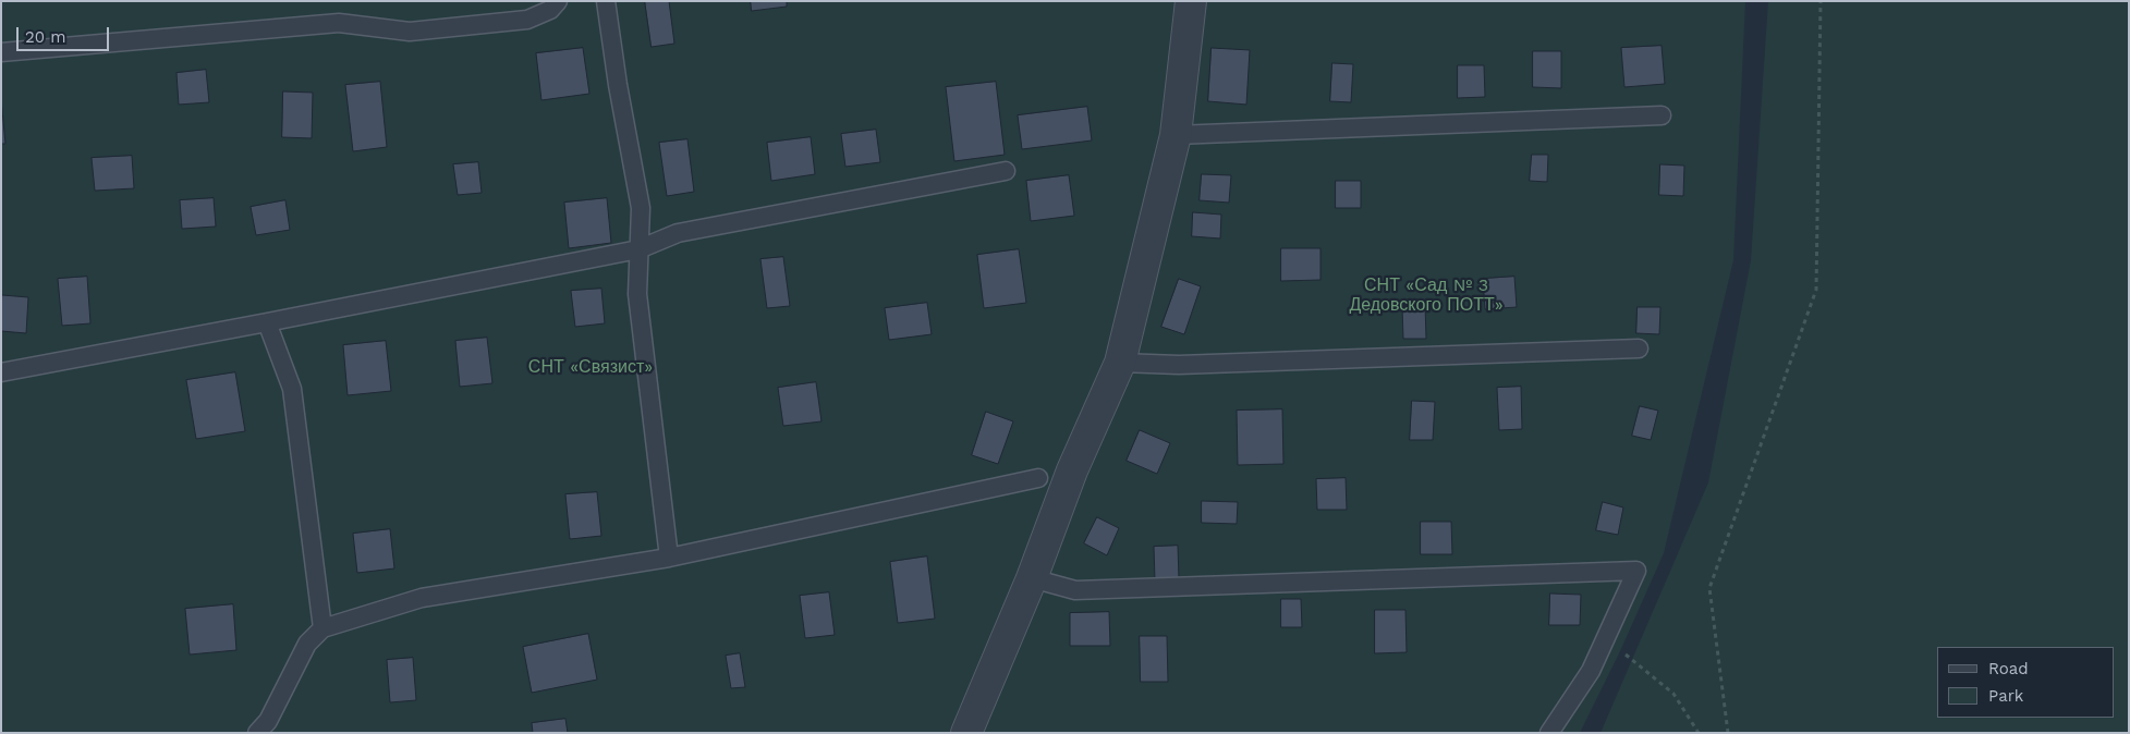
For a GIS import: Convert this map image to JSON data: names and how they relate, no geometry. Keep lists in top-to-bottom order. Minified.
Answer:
{"parks":["СНТ «Сад № 3 Дедовского ПОТТ»","СНТ «Связист»"],"legend":["Road","Park"],"scale_bar":"20 m"}
